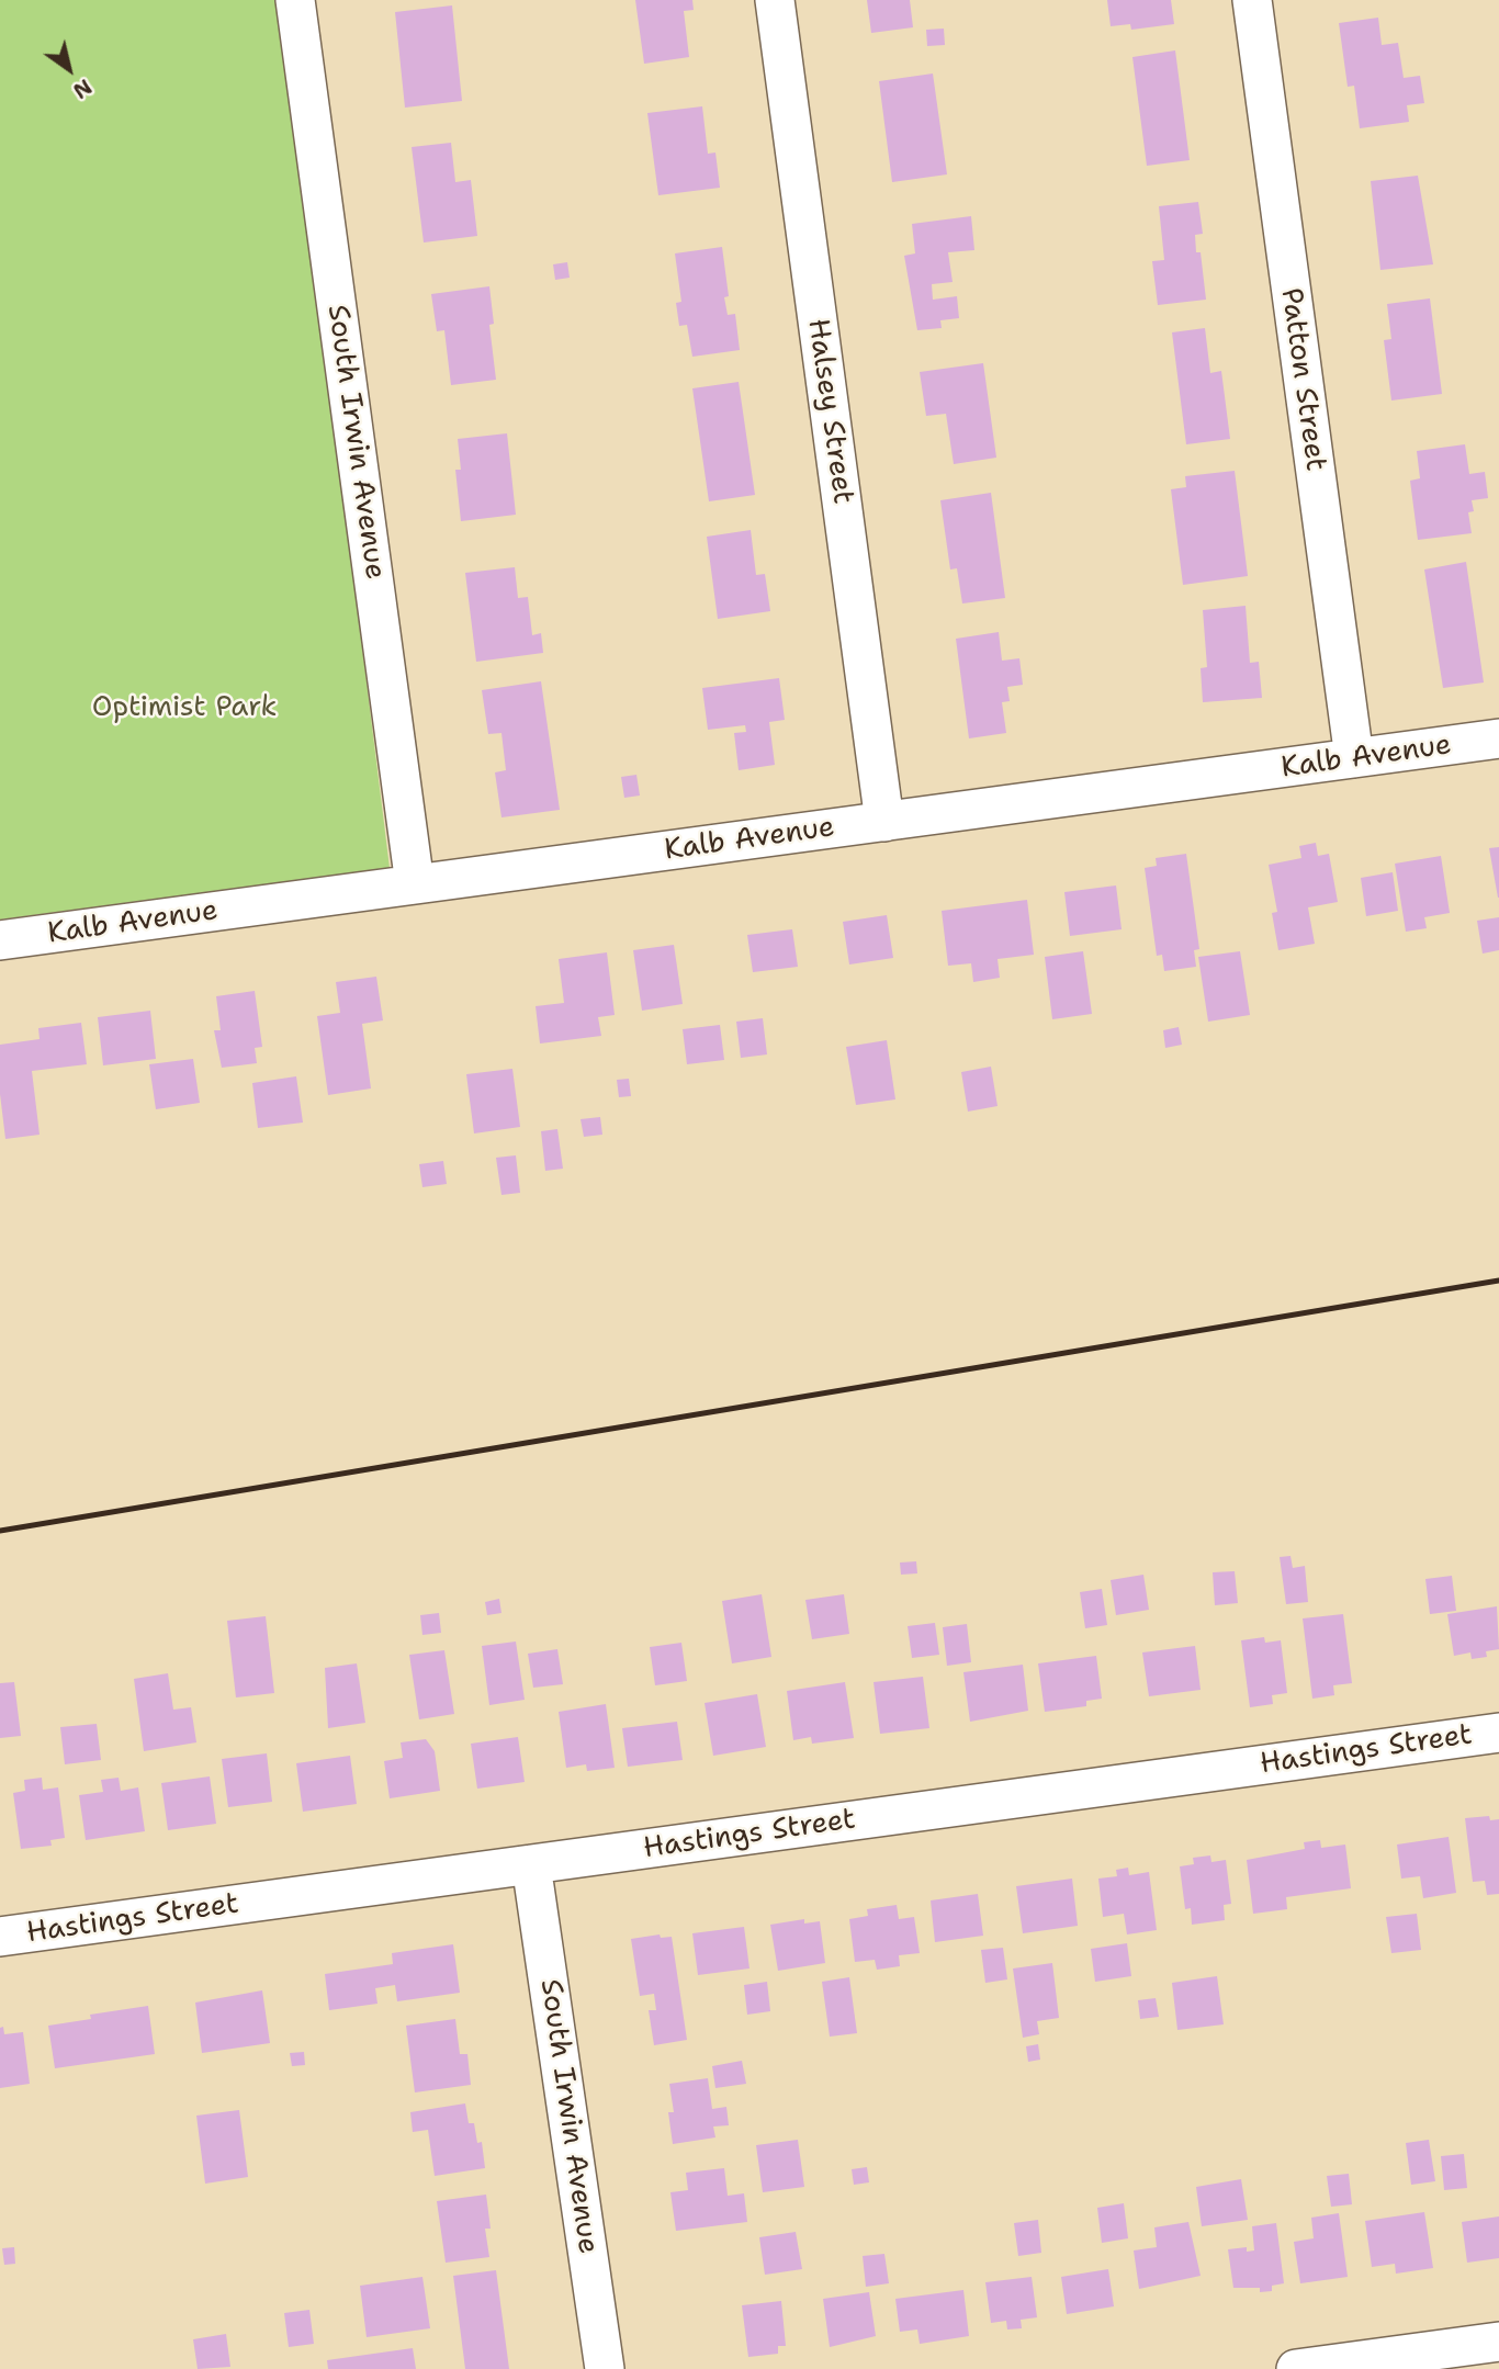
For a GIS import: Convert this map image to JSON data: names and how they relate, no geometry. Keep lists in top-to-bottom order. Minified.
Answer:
{"streets":{"street":["Patton Street","Halsey Street","South Irwin Avenue","Kalb Avenue","Hastings Street"]},"crossings":[["Patton Street","Kalb Avenue"],["Halsey Street","Kalb Avenue"],["South Irwin Avenue","Kalb Avenue"],["South Irwin Avenue","Hastings Street"]],"parks":["Optimist Park"],"north":"bottom right"}
